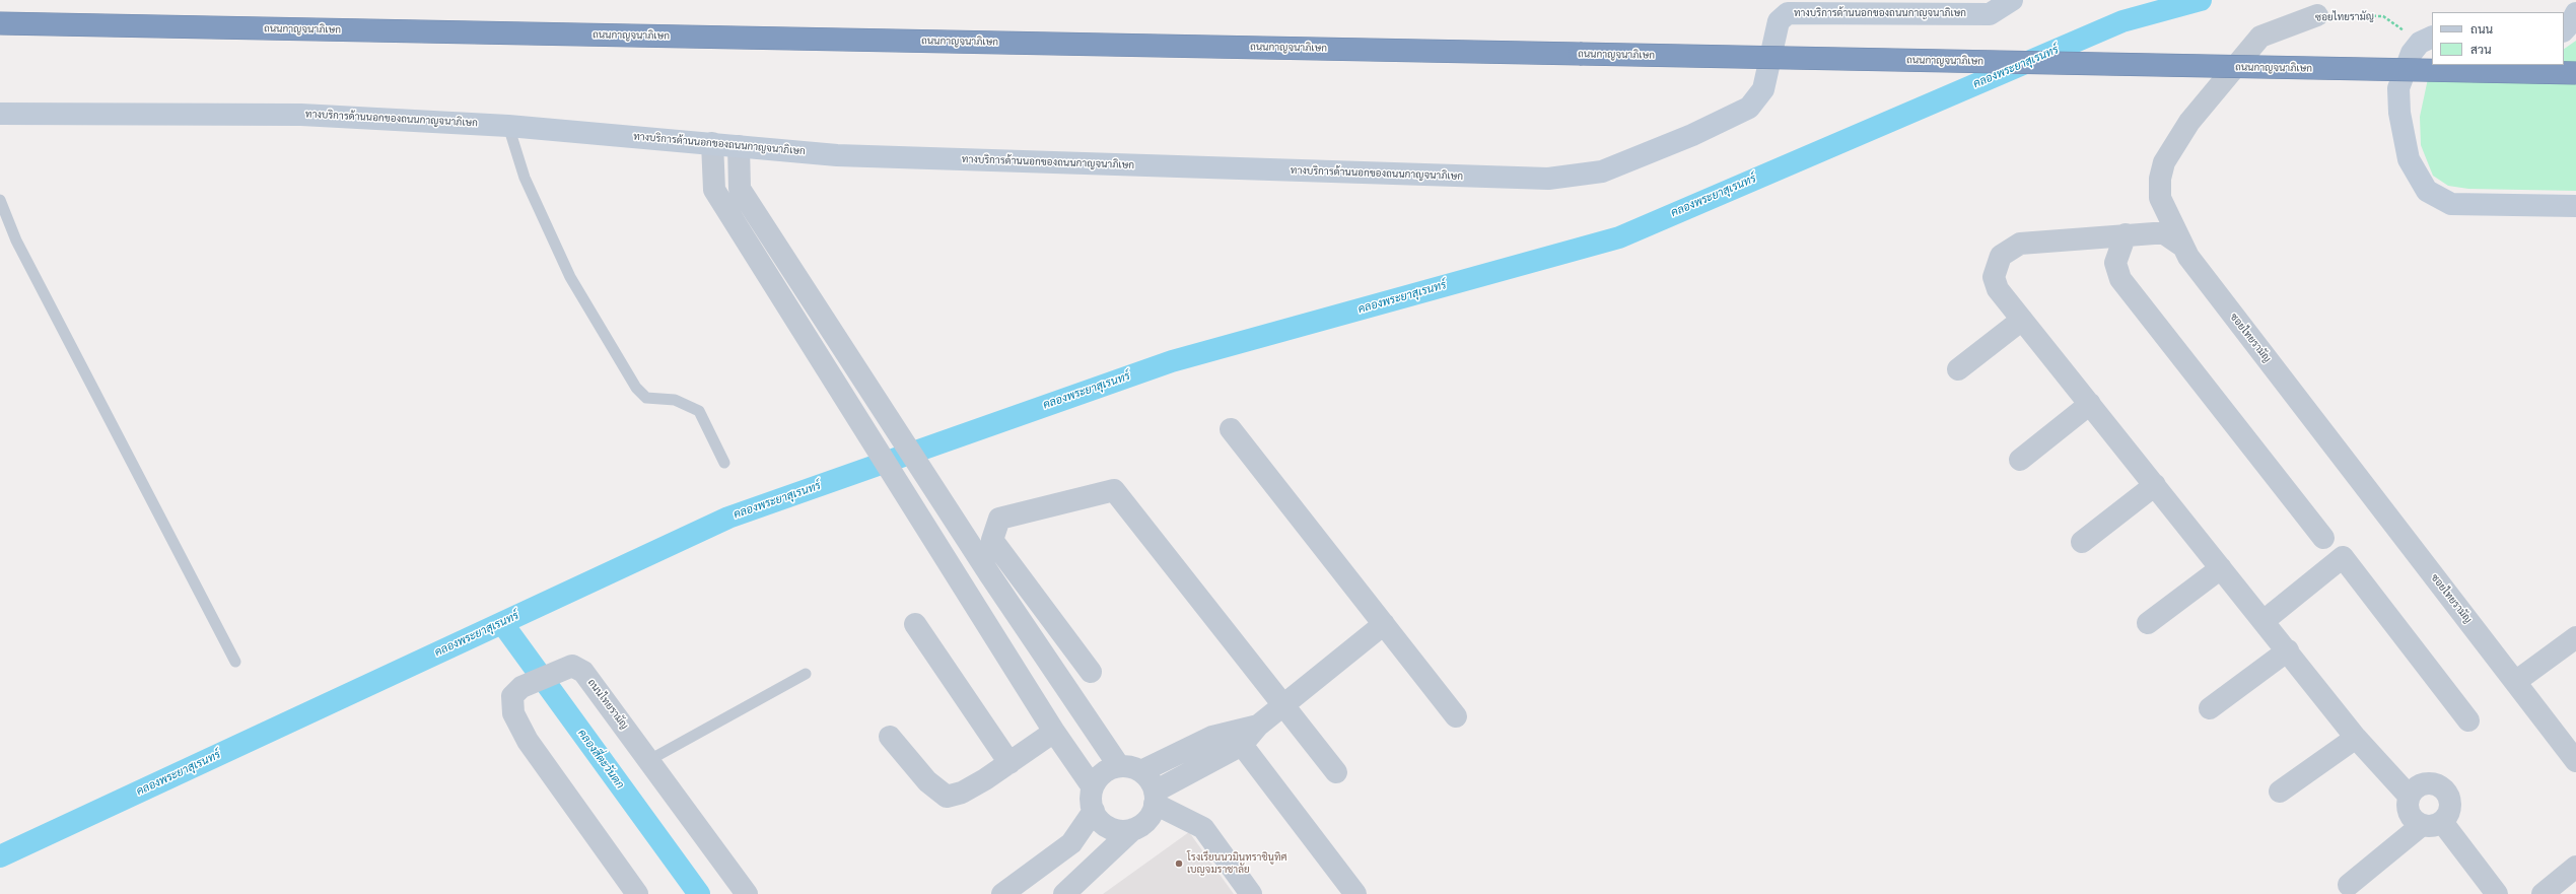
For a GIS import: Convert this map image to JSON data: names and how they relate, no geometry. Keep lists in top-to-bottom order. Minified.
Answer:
{"streets":{"highway":["ถนนกาญจนาภิเษก"],"main road":["ทางบริการด้านนอกของถนนกาญจนาภิเษก"],"street":["ซอยไทยรามัญ","ถนนไทยรามัญ"]},"water":["คลองพระยาสุเรนทร์","คลองสี่ตะวันตก"],"places":["โรงเรียนนวมินทราชินูทิศ เบญจมราชาลัย"],"legend":["ถนน","สวน"]}
